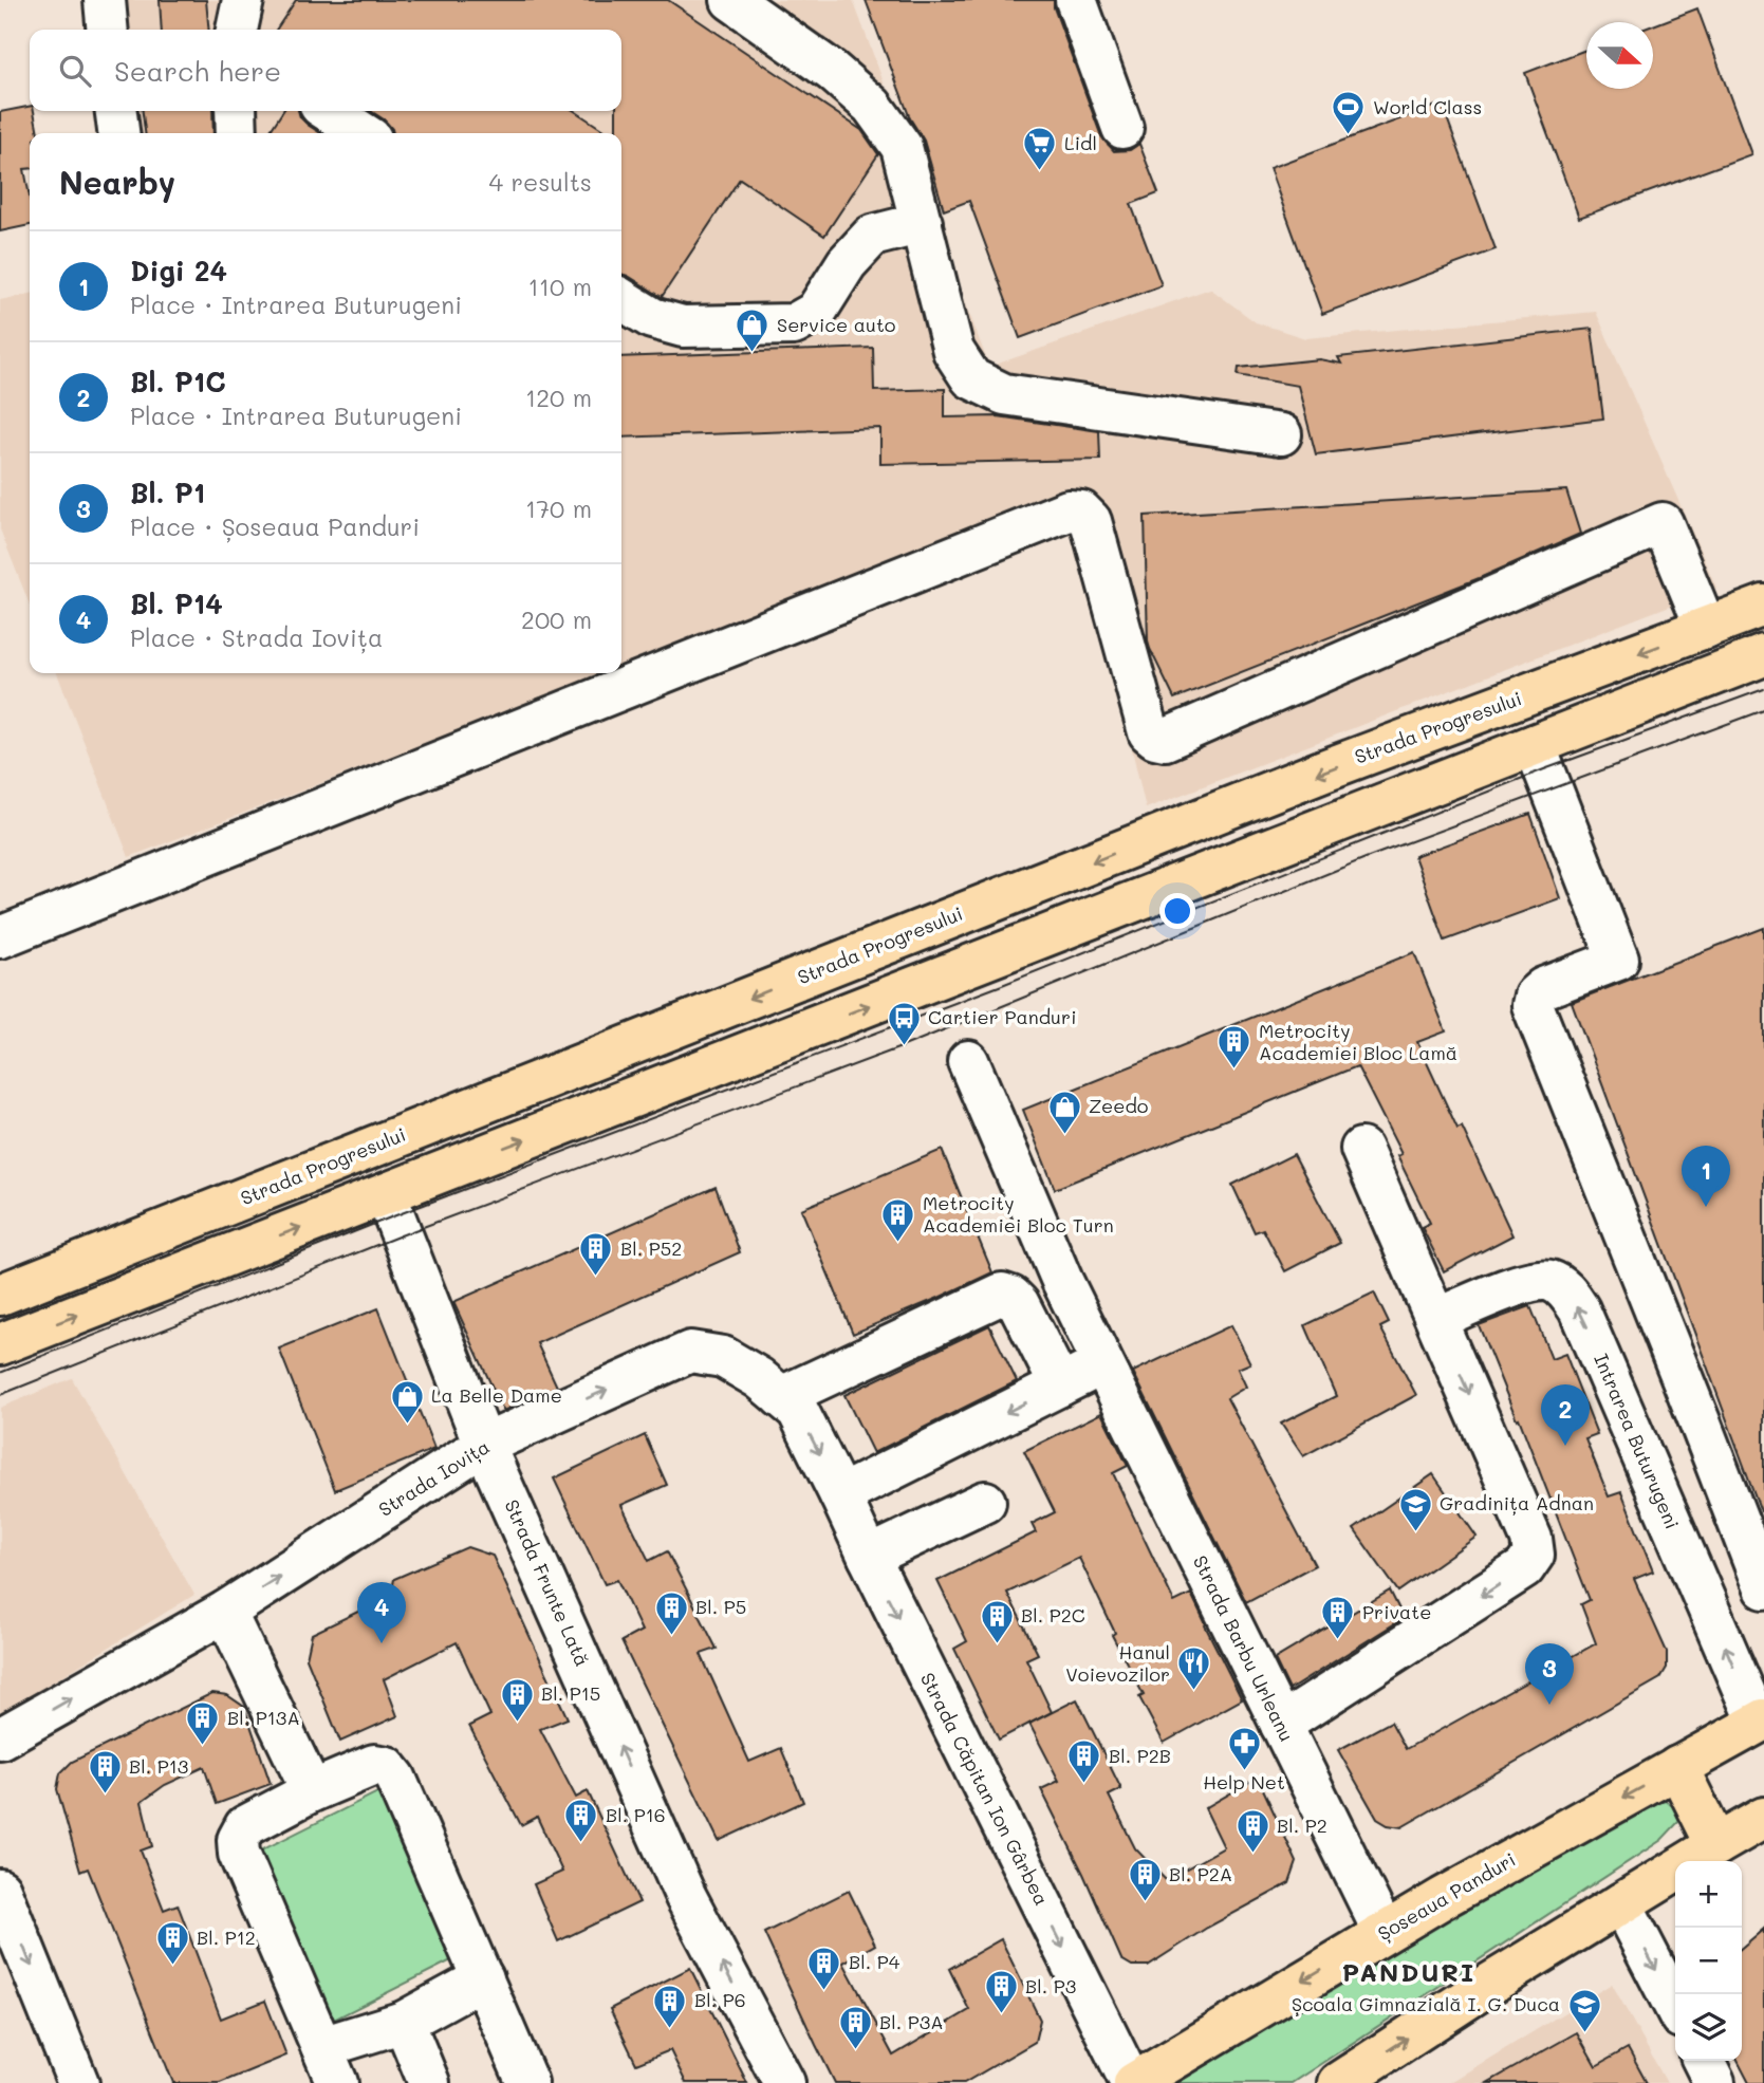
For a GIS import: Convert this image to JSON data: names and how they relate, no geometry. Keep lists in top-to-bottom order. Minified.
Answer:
{"streets":{"main road":["Strada Progresului","Șoseaua Panduri"],"street":["Intrarea Buturugeni","Strada Iovița","Strada Frunte Lată","Strada Barbu Urleanu","Strada Căpitan Ion Gârbea"]},"crossings":[["Intrarea Buturugeni","Șoseaua Panduri"],["Strada Iovița","Strada Frunte Lată"],["Strada Iovița","Strada Căpitan Ion Gârbea"],["Strada Barbu Urleanu","Șoseaua Panduri"],["Strada Căpitan Ion Gârbea","Șoseaua Panduri"]],"one_way":["Intrarea Buturugeni","Strada Iovița","Strada Căpitan Ion Gârbea"],"districts":["PANDURI"],"places":{"sports":["World Class"],"supermarket":["Lidl"],"shop":["Service auto","Zeedo","La Belle Dame"],"bus stop":["Cartier Panduri"],"building":["Metrocity Academiei Bloc Lamă","Metrocity Academiei Bloc Turn","Bl. P52","Bl. P5","Private","Bl. P2C","Bl. P15","Bl. P13A","Bl. P2B","Bl. P13","Bl. P16","Bl. P2","Bl. P2A","Bl. P12","Bl. P4","Bl. P3","Bl. P6","Bl. P3A"],"school or university":["Gradinița Adnan","Școala Gimnazială I. G. Duca"],"restaurant":["Hanul Voievozilor"],"pharmacy":["Help Net"]},"north":"right","page":{"search":"Search here","heading":["Nearby","4 results"],"list":[{"mark":"1","name":"Digi 24","note":"Place · Intrarea Buturugeni","value":"110 m"},{"mark":"2","name":"Bl. P1C","note":"Place · Intrarea Buturugeni","value":"120 m"},{"mark":"3","name":"Bl. P1","note":"Place · Șoseaua Panduri","value":"170 m"},{"mark":"4","name":"Bl. P14","note":"Place · Strada Iovița","value":"200 m"}],"pins":["1","2","4","3"],"map_buttons":["+","−"]}}
